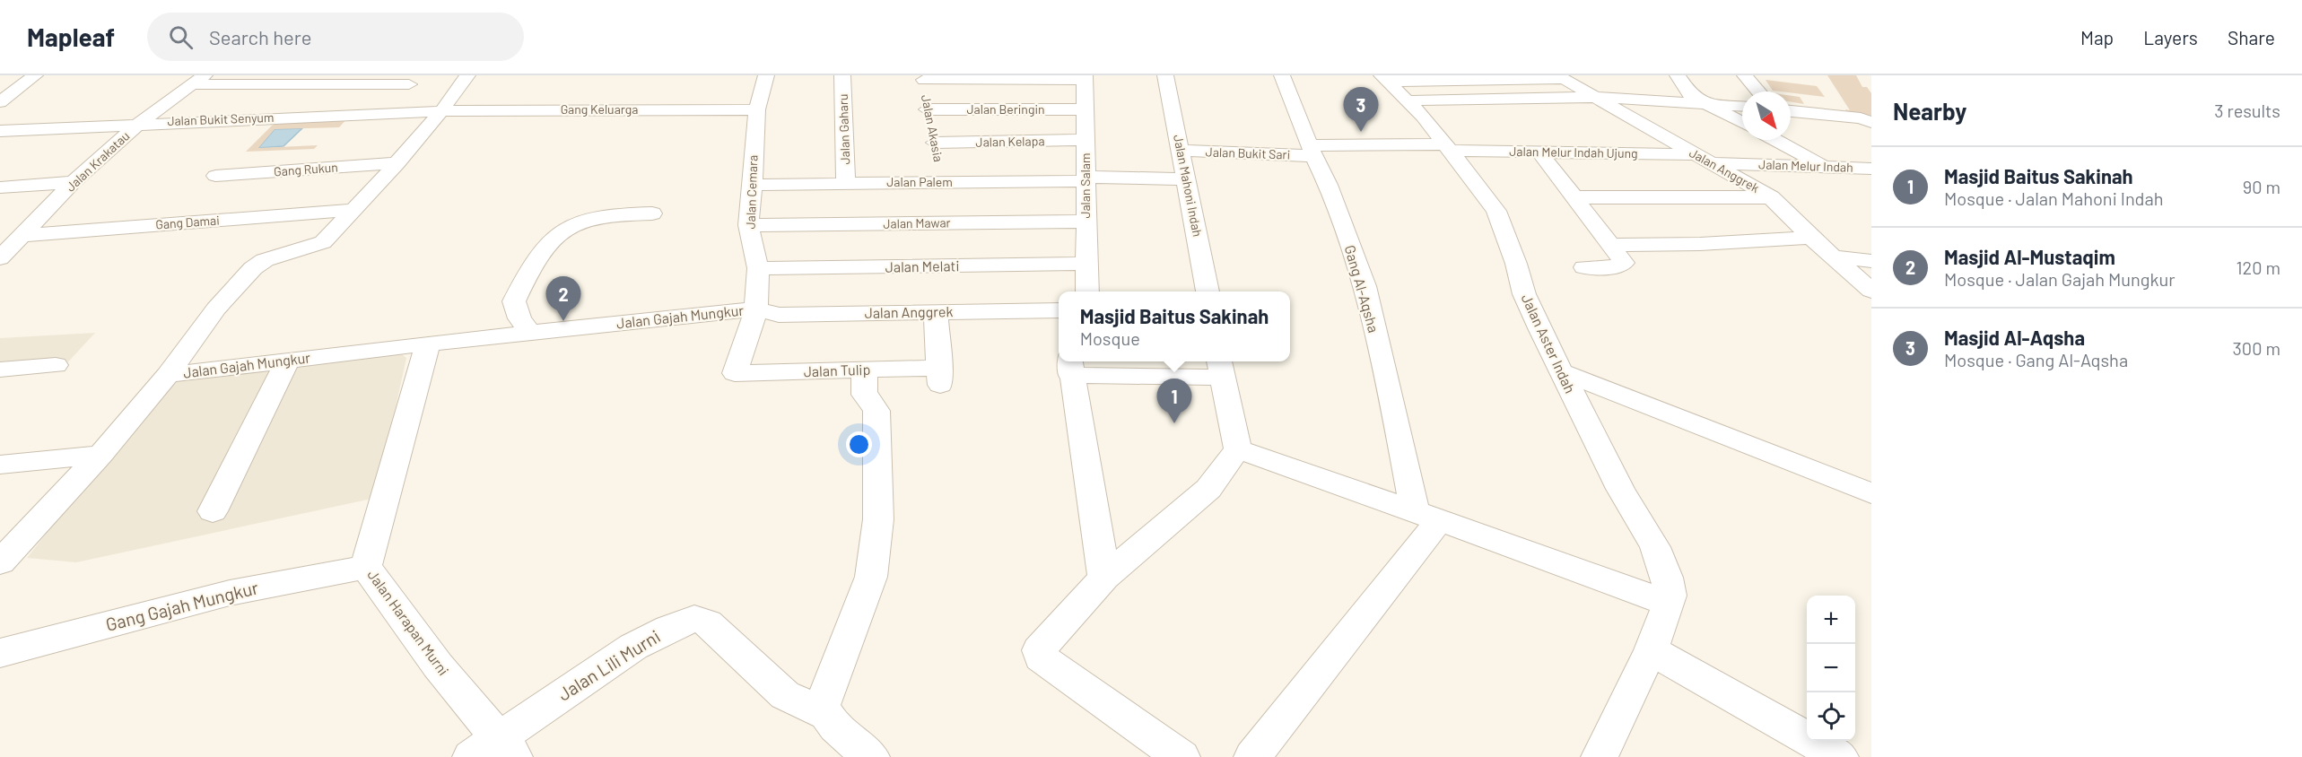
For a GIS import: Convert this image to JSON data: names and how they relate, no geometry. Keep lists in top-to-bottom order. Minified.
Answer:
{"streets":{"street":["Gang Keluarga","Jalan Beringin","Jalan Bukit Senyum","Jalan Akasia","Jalan Gaharu","Jalan Kelapa","Jalan Melur Indah Ujung","Jalan Bukit Sari","Jalan Krakatau","Jalan Melur Indah","Gang Rukun","Jalan Anggrek","Jalan Palem","Jalan Salam","Jalan Mahoni Indah","Jalan Cemara","Gang Damai","Jalan Mawar","Jalan Melati","Gang Al-Aqsha","Jalan Gajah Mungkur","Jalan Aster Indah","Jalan Tulip","Gang Gajah Mungkur","Jalan Harapan Murni","Jalan Lili Murni"]},"crossings":[["Gang Keluarga","Jalan Bukit Senyum"],["Gang Keluarga","Jalan Cemara"],["Gang Keluarga","Jalan Gajah Mungkur"],["Jalan Beringin","Jalan Akasia"],["Jalan Beringin","Jalan Salam"],["Jalan Bukit Senyum","Jalan Krakatau"],["Jalan Bukit Senyum","Jalan Gajah Mungkur"],["Jalan Akasia","Jalan Kelapa"],["Jalan Akasia","Jalan Palem"],["Jalan Gaharu","Jalan Palem"],["Jalan Kelapa","Jalan Salam"],["Jalan Melur Indah Ujung","Jalan Bukit Sari"],["Jalan Melur Indah Ujung","Jalan Melur Indah"],["Jalan Melur Indah Ujung","Jalan Anggrek"],["Jalan Melur Indah Ujung","Gang Al-Aqsha"],["Jalan Melur Indah Ujung","Jalan Aster Indah"],["Jalan Bukit Sari","Jalan Mahoni Indah"],["Jalan Bukit Sari","Gang Al-Aqsha"],["Jalan Krakatau","Gang Damai"],["Jalan Melur Indah","Jalan Anggrek"],["Gang Rukun","Jalan Gajah Mungkur"],["Jalan Anggrek","Jalan Cemara"],["Jalan Anggrek","Jalan Gajah Mungkur"],["Jalan Anggrek","Jalan Tulip"],["Jalan Palem","Jalan Salam"],["Jalan Palem","Jalan Mahoni Indah"],["Jalan Palem","Jalan Cemara"],["Jalan Salam","Jalan Mawar"],["Jalan Salam","Jalan Melati"],["Jalan Cemara","Jalan Mawar"],["Jalan Cemara","Jalan Melati"],["Jalan Cemara","Jalan Gajah Mungkur"],["Jalan Cemara","Jalan Tulip"],["Gang Damai","Jalan Gajah Mungkur"],["Jalan Gajah Mungkur","Jalan Harapan Murni"],["Gang Gajah Mungkur","Jalan Harapan Murni"],["Jalan Harapan Murni","Jalan Lili Murni"]],"north":"bottom right","page":{"header":"Mapleaf","search":"Search here","nav":["Map","Layers","Share"],"heading":["Nearby","3 results"],"pins":["3","2","1"],"list":[{"mark":"1","name":"Masjid Baitus Sakinah","note":"Mosque · Jalan Mahoni Indah","value":"90 m"},{"mark":"2","name":"Masjid Al-Mustaqim","note":"Mosque · Jalan Gajah Mungkur","value":"120 m"},{"mark":"3","name":"Masjid Al-Aqsha","note":"Mosque · Gang Al-Aqsha","value":"300 m"}],"popup":["Masjid Baitus Sakinah","Mosque"],"map_buttons":["+","−"]}}
